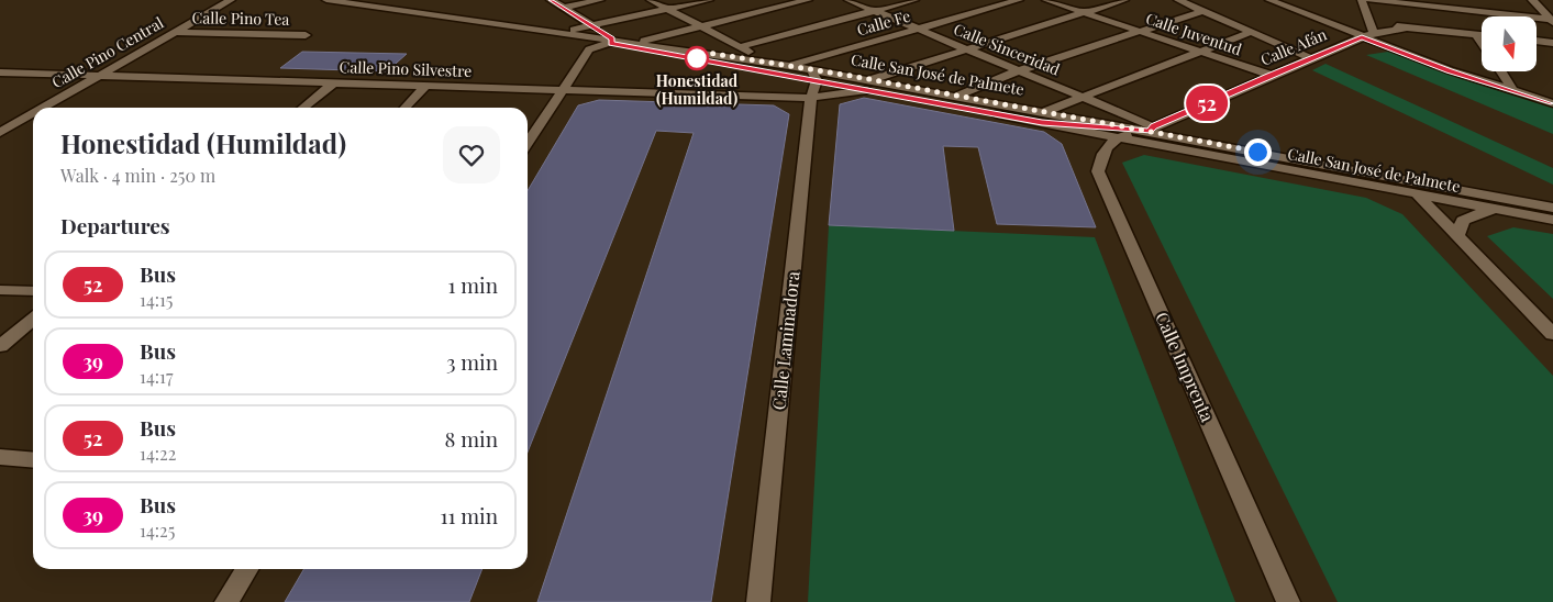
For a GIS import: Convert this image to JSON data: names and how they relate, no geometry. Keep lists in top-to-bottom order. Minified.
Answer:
{"streets":{"street":["Calle Pino Tea","Calle Fe","Calle Juventud","Calle Afán","Calle Sinceridad","Calle Pino Central","Calle Pino Silvestre","Calle San José de Palmete","Calle Laminadora","Calle Imprenta"]},"crossings":[["Calle Pino Tea","Calle Pino Central"],["Calle Fe","Calle Sinceridad"],["Calle Fe","Calle San José de Palmete"],["Calle Juventud","Calle Afán"],["Calle Afán","Calle Sinceridad"],["Calle Afán","Calle San José de Palmete"],["Calle Sinceridad","Calle San José de Palmete"],["Calle Pino Central","Calle Pino Silvestre"],["Calle Pino Silvestre","Calle San José de Palmete"],["Calle Pino Silvestre","Calle Laminadora"],["Calle San José de Palmete","Calle Laminadora"],["Calle San José de Palmete","Calle Imprenta"]],"places":["Honestidad (Humildad)"],"lines":["bus line 52"],"north":"bottom","page":{"on_map":"52","heading":[["Honestidad (Humildad)","Walk · 4 min · 250 m"],"Departures"],"list":[{"mark":"52","name":"Bus","note":"14:15","value":"1 min"},{"mark":"39","name":"Bus","note":"14:17","value":"3 min"},{"mark":"52","name":"Bus","note":"14:22","value":"8 min"},{"mark":"39","name":"Bus","note":"14:25","value":"11 min"}]}}
